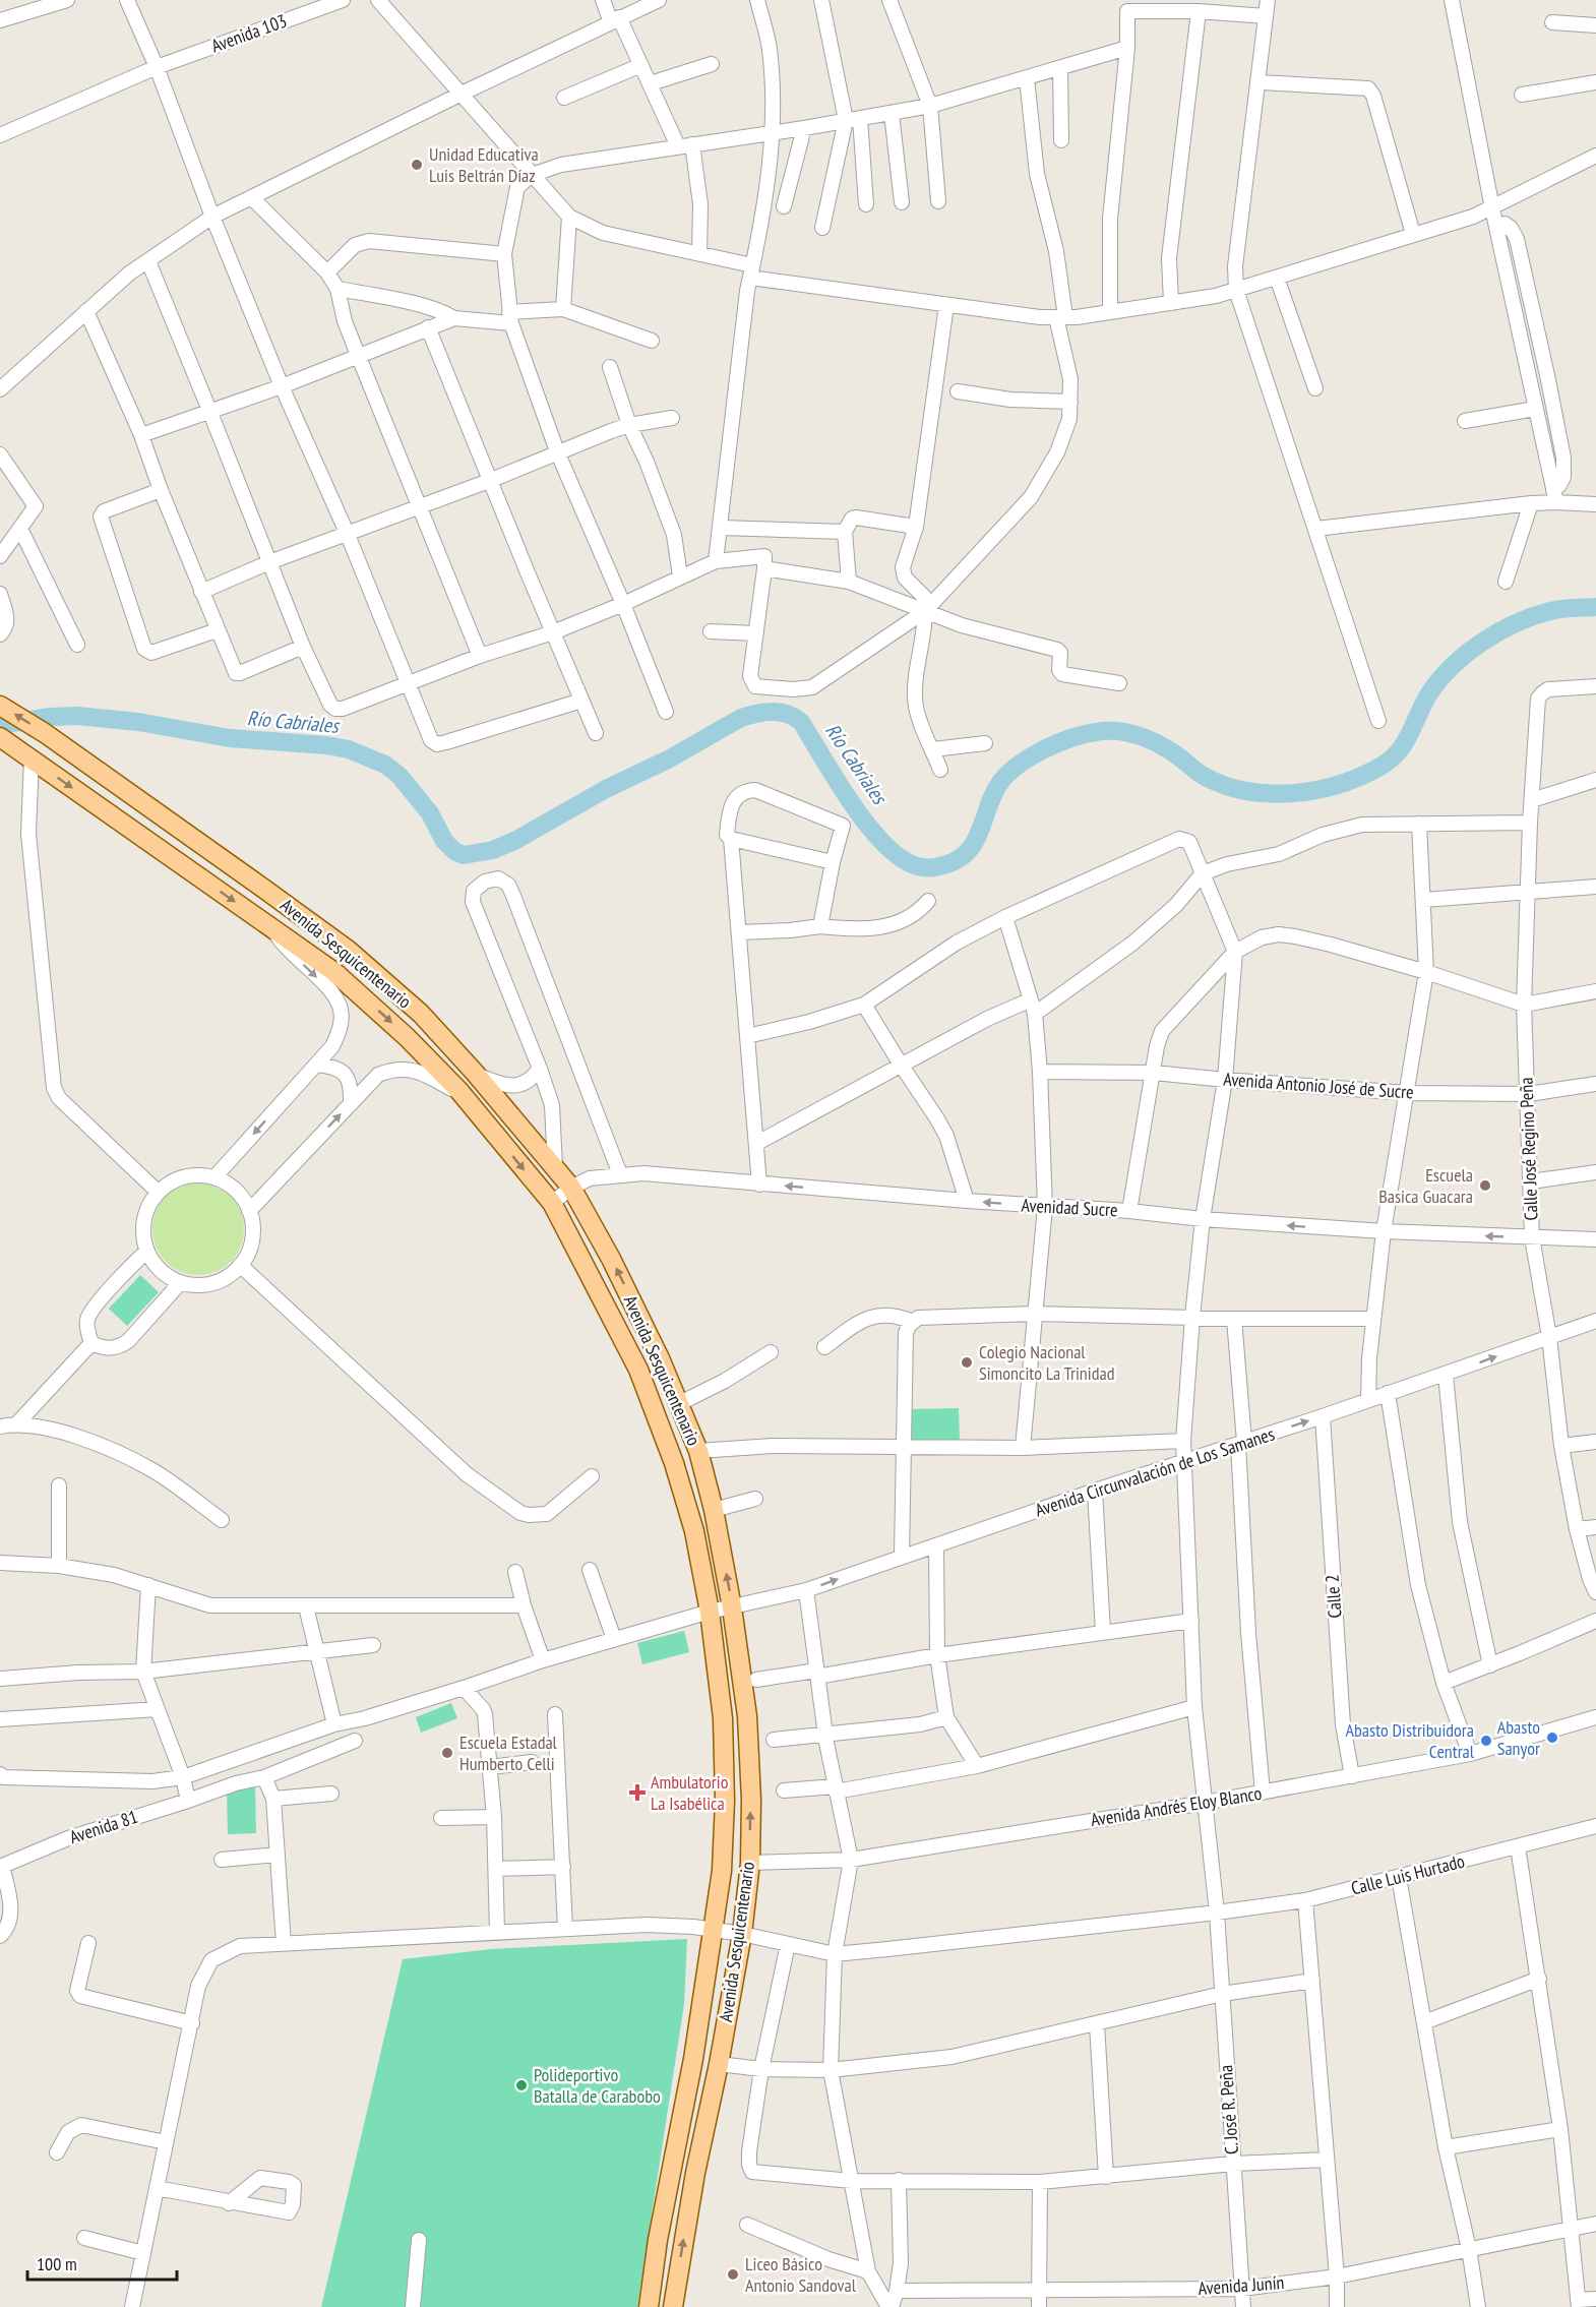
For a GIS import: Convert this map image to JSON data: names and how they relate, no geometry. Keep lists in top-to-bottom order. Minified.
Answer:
{"streets":{"main road":["Avenida Sesquicentenario"],"street":["Avenida 103","Avenida Antonio José de Sucre","Calle José Regino Peña","Avenidad Sucre","Avenida Circunvalación de Los Samanes","Calle 2","Avenida Andrés Eloy Blanco","Avenida 81","Calle Luis Hurtado","C. José R. Peña","Avenida Junín"]},"crossings":[["Avenida Sesquicentenario","Avenidad Sucre"],["Avenida Sesquicentenario","Avenida Circunvalación de Los Samanes"],["Avenida Sesquicentenario","Avenida Andrés Eloy Blanco"],["Avenida Sesquicentenario","Calle Luis Hurtado"],["Avenida Antonio José de Sucre","Calle José Regino Peña"],["Avenida Antonio José de Sucre","C. José R. Peña"],["Calle José Regino Peña","Avenidad Sucre"],["Calle José Regino Peña","Avenida Circunvalación de Los Samanes"],["Avenidad Sucre","C. José R. Peña"],["Avenida Circunvalación de Los Samanes","Calle 2"],["Avenida Circunvalación de Los Samanes","C. José R. Peña"],["Calle 2","Avenida Andrés Eloy Blanco"],["Avenida Andrés Eloy Blanco","C. José R. Peña"],["Calle Luis Hurtado","C. José R. Peña"],["C. José R. Peña","Avenida Junín"]],"water":["Río Cabriales"],"places":{"other":["Unidad Educativa Luis Beltrán Díaz","Escuela Basica Guacara","Colegio Nacional Simoncito La Trinidad","Abasto Sanyor","Abasto Distribuidora Central","Escuela Estadal Humberto Celli","Polideportivo Batalla de Carabobo","Liceo Básico Antonio Sandoval"],"health":["Ambulatorio La Isabélica"]},"scale_bar":"100 m"}
